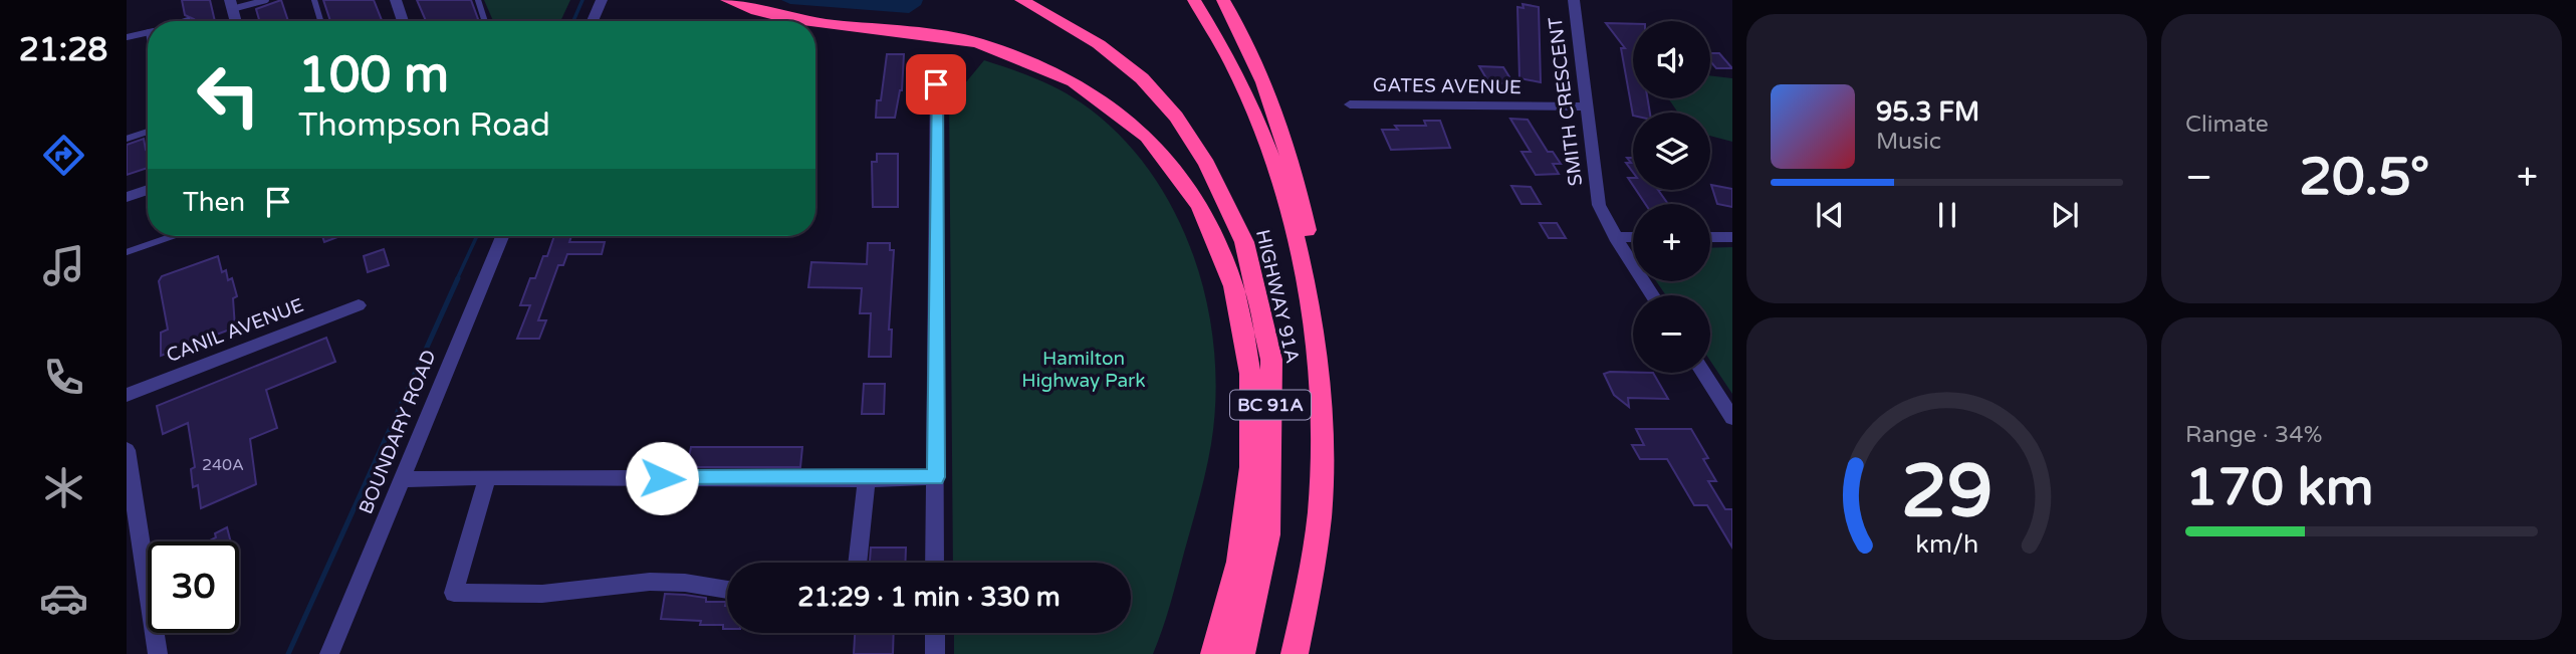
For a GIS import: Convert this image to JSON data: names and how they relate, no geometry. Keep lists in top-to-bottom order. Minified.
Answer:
{"streets":{"highway":["HIGHWAY 91A","BC 91A"],"street":["GATES AVENUE","SMITH CRESCENT","CANIL AVENUE","BOUNDARY ROAD"]},"crossings":[["GATES AVENUE","SMITH CRESCENT"]],"parks":["Hamilton Highway Park"],"house_numbers":["240A"],"page":{"tabs":"21:28","tile":["Climate",["Range · 34%","170 km"]],"map_buttons":["+","−"],"turn":["100 m","Thompson Road"],"song":["95.3 FM","Music"],"heat":["−","20.5°","+"],"then":"Then","limit":"30","trip":"21:29 · 1 min · 330 m","gauge":["29","km/h"]}}
